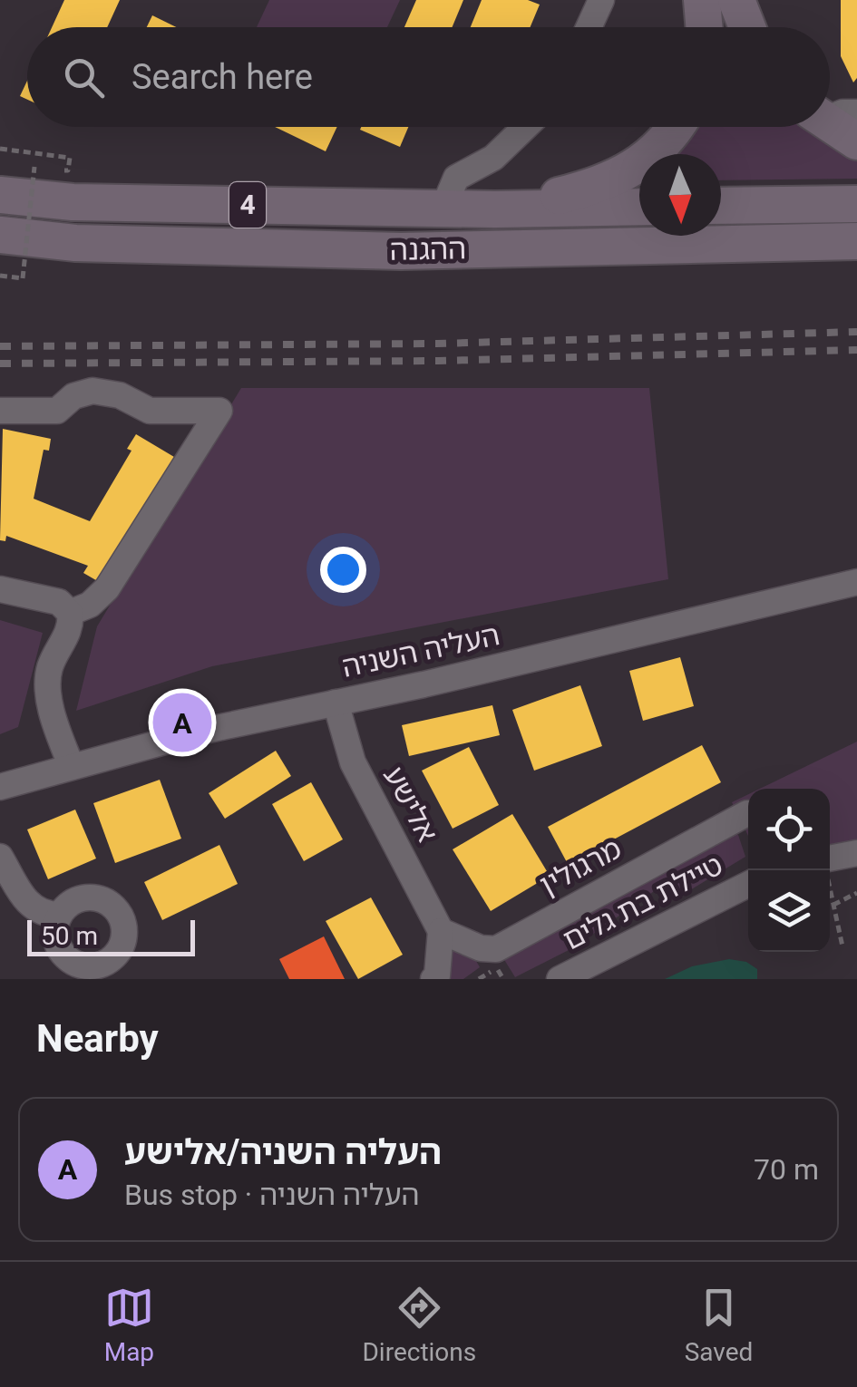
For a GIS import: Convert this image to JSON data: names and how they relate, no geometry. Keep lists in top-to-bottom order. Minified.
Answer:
{"streets":{"highway":["4","ההגנה"],"street":["העליה השניה","אלישע","מרגולין","טיילת בת גלים"]},"crossings":[["העליה השניה","אלישע"],["אלישע","מרגולין"]],"scale_bar":"50 m","north":"bottom","page":{"search":"Search here","pins":"A","scale":"50 m","heading":"Nearby","list":[{"mark":"A","name":"העליה השניה/אלישע","note":"Bus stop · העליה השניה","value":"70 m"}],"nav":["Map","Directions","Saved"]}}
